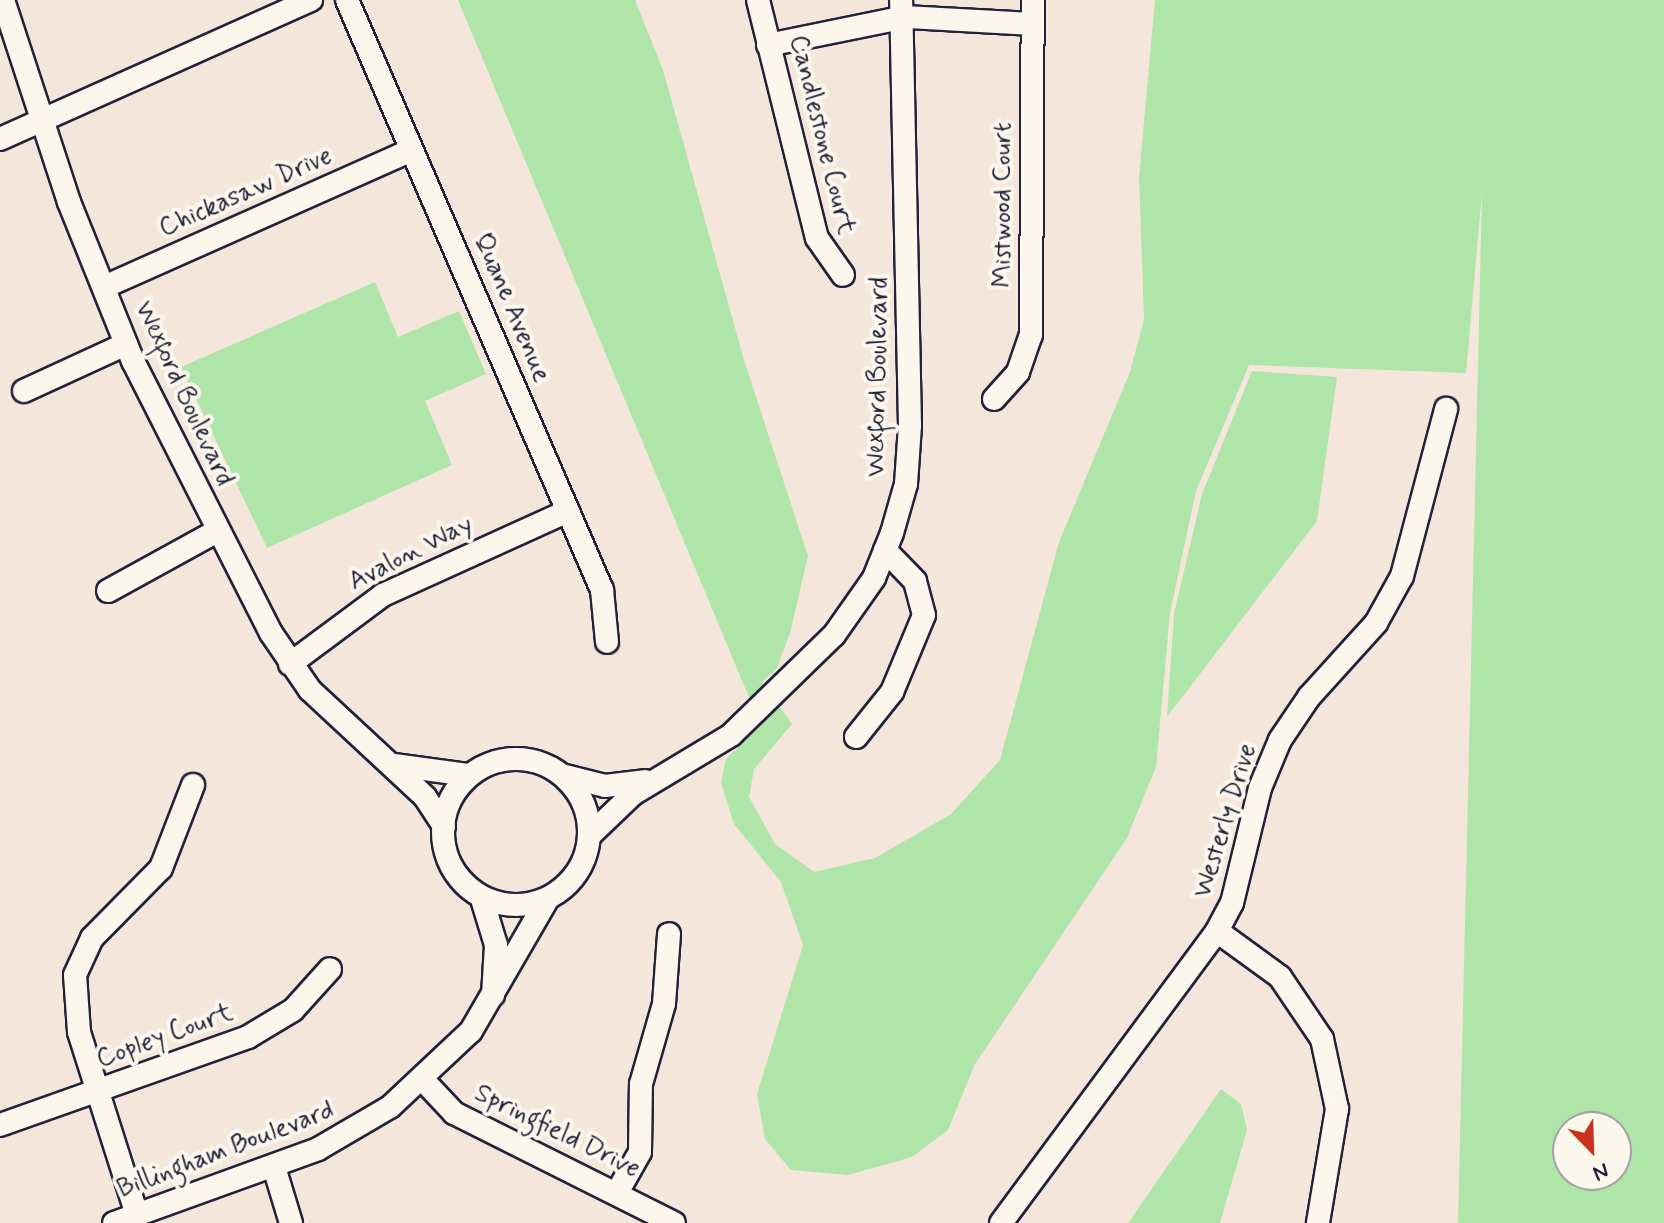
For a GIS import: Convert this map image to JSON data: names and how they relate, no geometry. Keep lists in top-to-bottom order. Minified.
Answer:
{"streets":{"street":["Candlestone Court","Chickasaw Drive","Mistwood Court","Quane Avenue","Wexford Boulevard","Avalon Way","Westerly Drive","Copley Court","Springfield Drive","Billingham Boulevard"]},"crossings":[["Chickasaw Drive","Quane Avenue"],["Chickasaw Drive","Wexford Boulevard"],["Quane Avenue","Avalon Way"],["Wexford Boulevard","Avalon Way"],["Wexford Boulevard","Billingham Boulevard"],["Springfield Drive","Billingham Boulevard"]],"north":"bottom right"}
